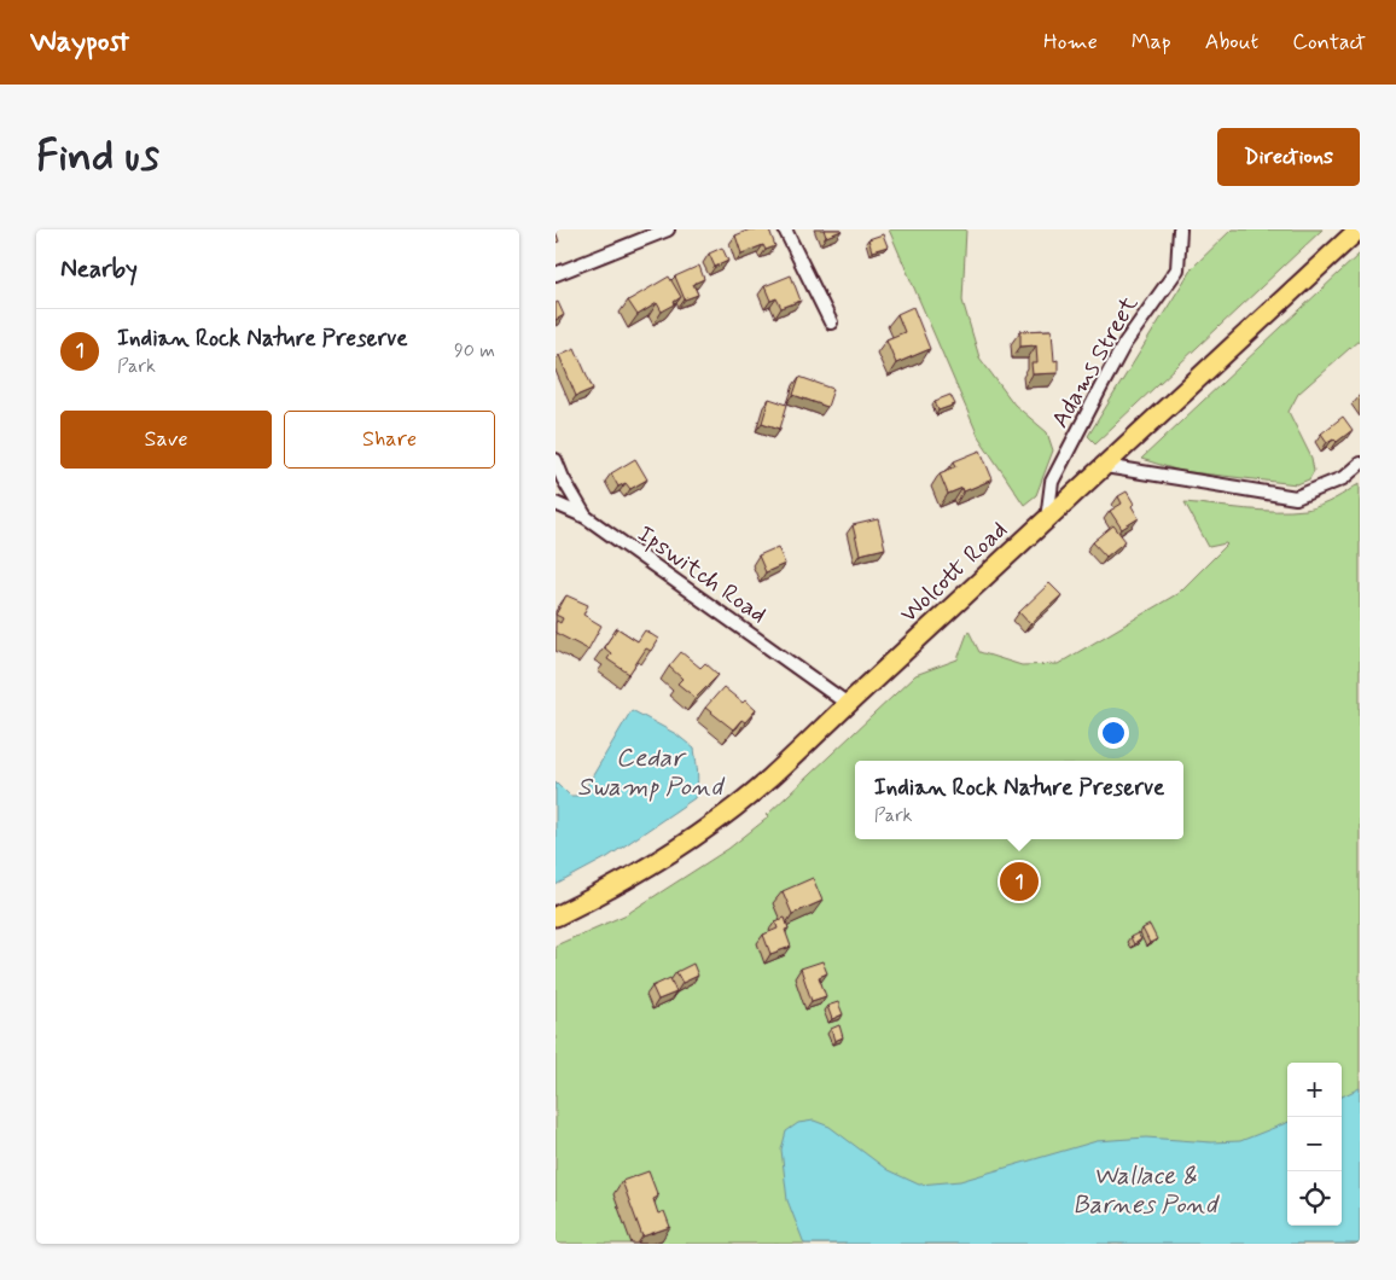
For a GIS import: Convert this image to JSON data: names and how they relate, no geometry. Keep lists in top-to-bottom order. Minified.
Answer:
{"streets":{"main road":["Wolcott Road"],"street":["Adams Street","Ipswitch Road"]},"crossings":[["Adams Street","Wolcott Road"],["Wolcott Road","Ipswitch Road"]],"water":["Cedar Swamp Pond","Wallace & Barnes Pond"],"page":{"header":"Waypost","nav":["Home","Map","About","Contact"],"buttons":["Directions",["Save","Share"]],"title":"Find us","heading":"Nearby","list":[{"mark":"1","name":"Indian Rock Nature Preserve","note":"Park","value":"90 m"}],"popup":["Indian Rock Nature Preserve","Park"],"pins":"1","map_buttons":["+","−"]}}
